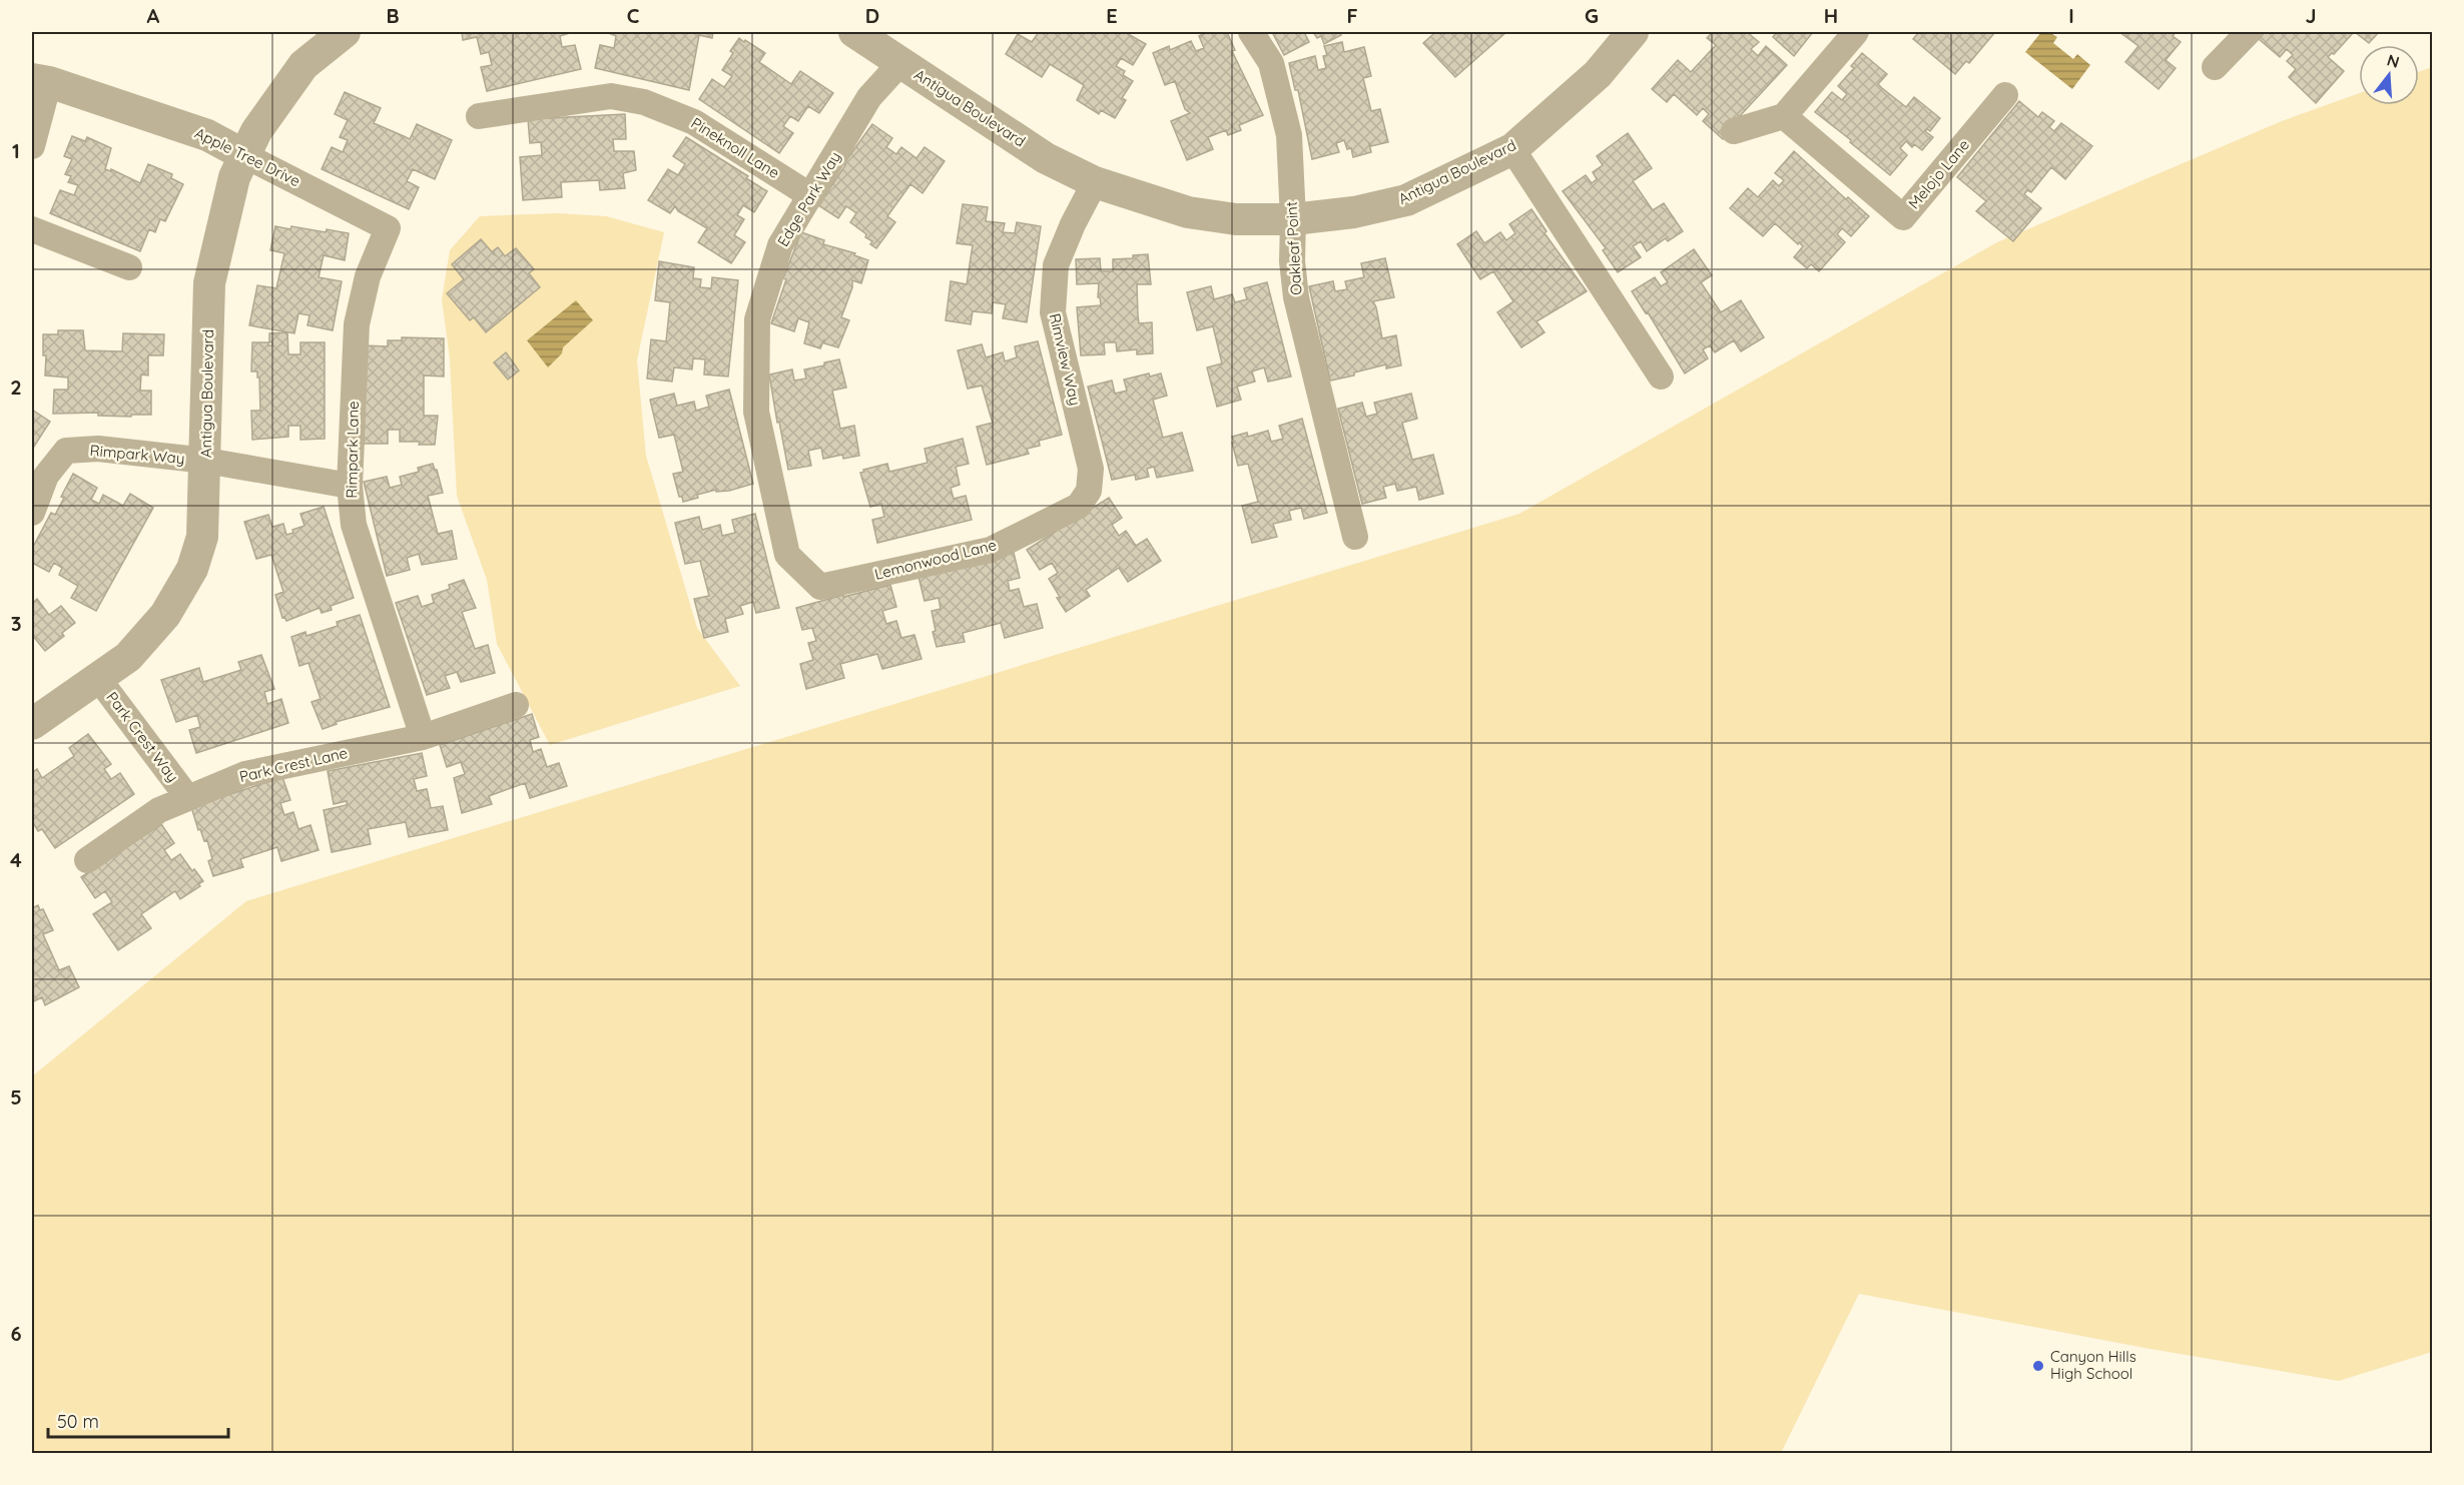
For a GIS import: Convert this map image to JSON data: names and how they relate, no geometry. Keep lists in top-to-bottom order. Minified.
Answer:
{"streets":{"street":["Antigua Boulevard","Pineknoll Lane","Apple Tree Drive","Melojo Lane","Edge Park Way","Oakleaf Point","Rimview Way","Rimpark Lane","Rimpark Way","Lemonwood Lane","Park Crest Way","Park Crest Lane"]},"crossings":[["Antigua Boulevard","Apple Tree Drive"],["Antigua Boulevard","Edge Park Way"],["Antigua Boulevard","Oakleaf Point"],["Antigua Boulevard","Rimview Way"],["Antigua Boulevard","Rimpark Way"],["Antigua Boulevard","Park Crest Way"],["Pineknoll Lane","Edge Park Way"],["Apple Tree Drive","Rimpark Lane"],["Edge Park Way","Lemonwood Lane"],["Rimview Way","Lemonwood Lane"],["Rimpark Lane","Rimpark Way"],["Rimpark Lane","Park Crest Lane"],["Park Crest Way","Park Crest Lane"]],"places":["Canyon Hills High School"],"scale_bar":"50 m","north":"top","grid":{"columns":["A","B","C","D","E","F","G","H","I","J"],"rows":["1","2","3","4","5","6"]}}
